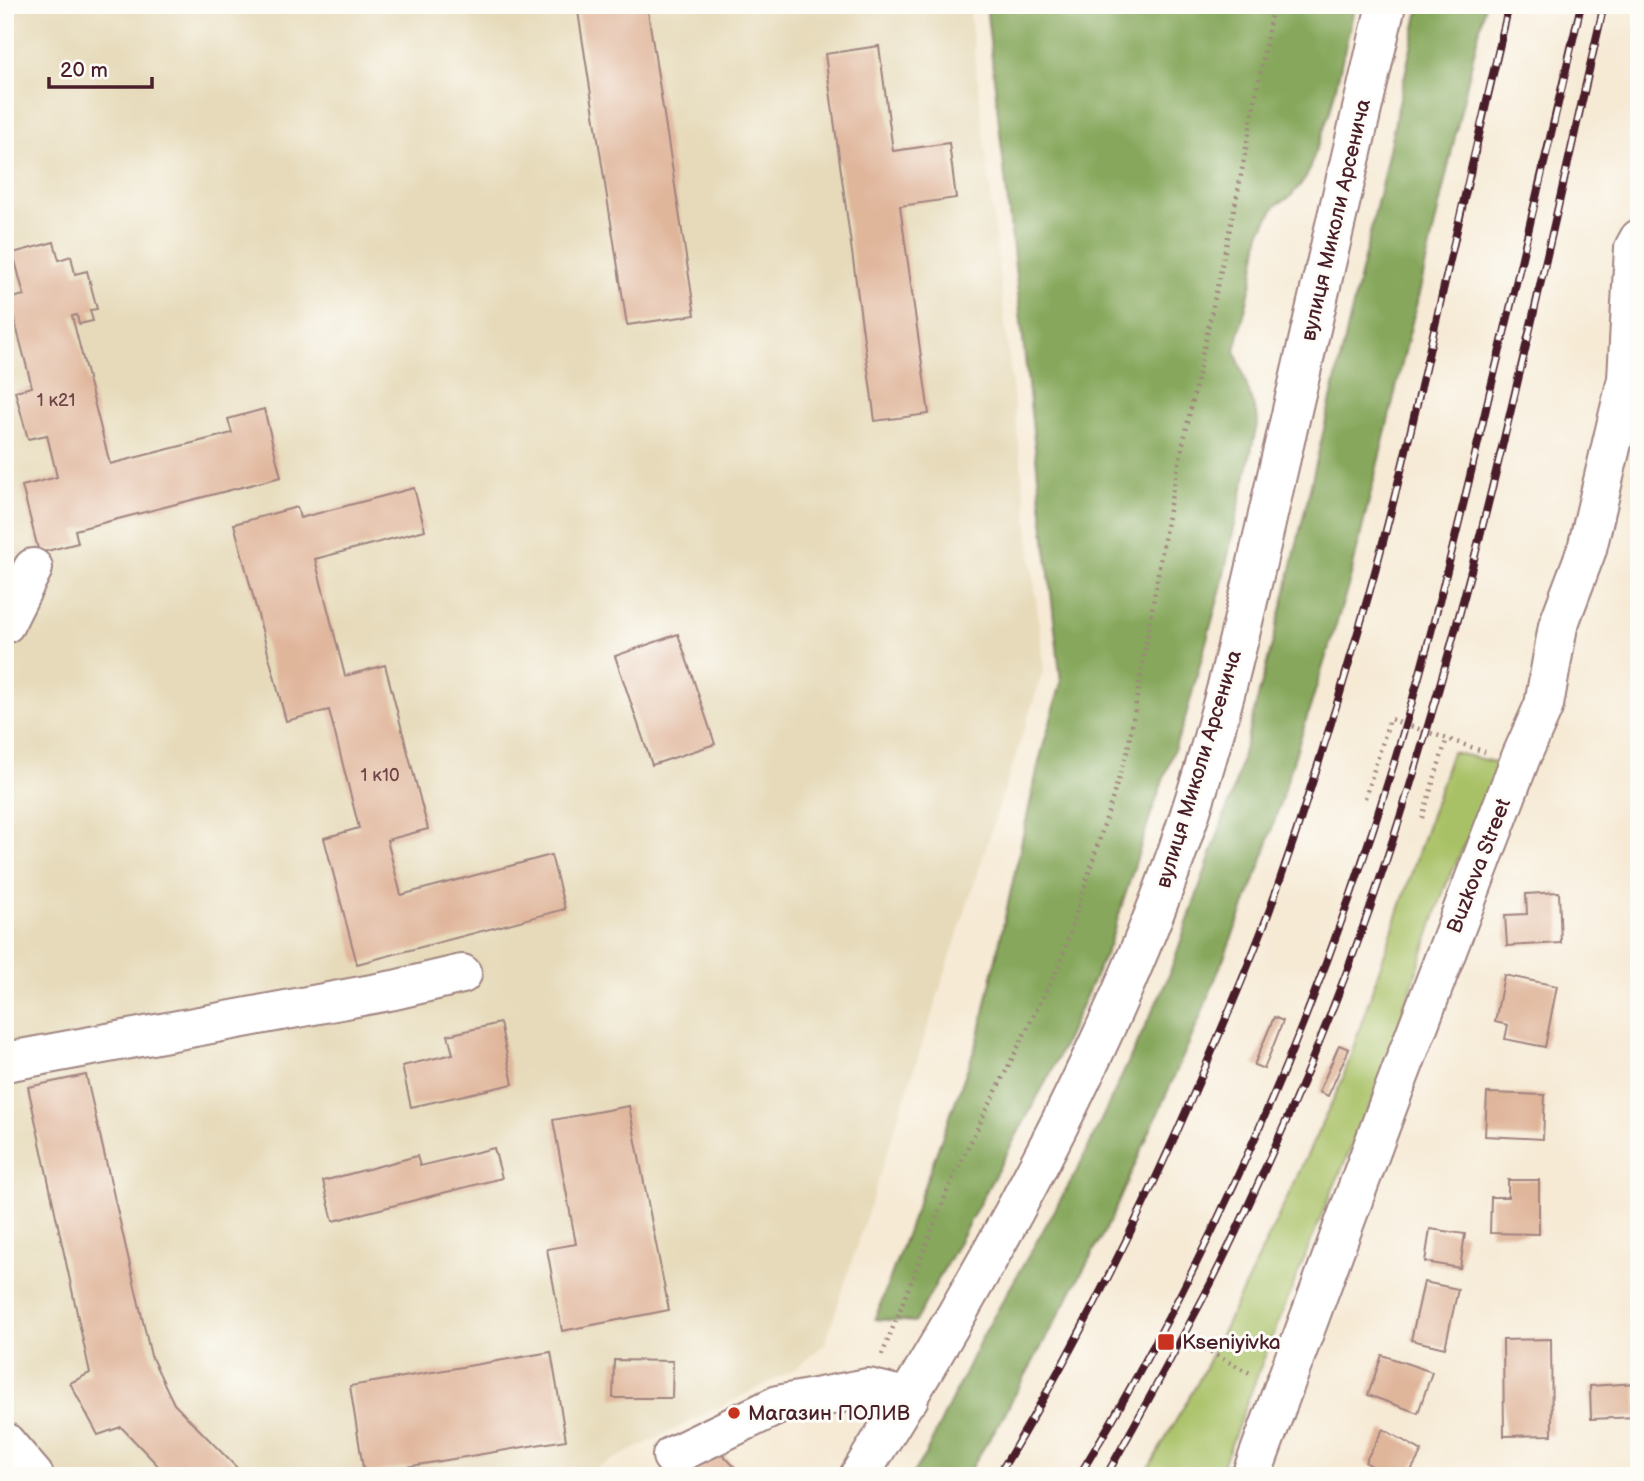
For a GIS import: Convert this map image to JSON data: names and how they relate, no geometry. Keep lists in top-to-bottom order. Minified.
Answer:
{"streets":{"main road":["вулиця Миколи Арсенича","Buzkova Street"]},"places":{"transit":["Kseniyivka"],"other":["Магазин ПОЛИВ"]},"house_numbers":["1 к21","1 к10"],"scale_bar":"20 m"}
